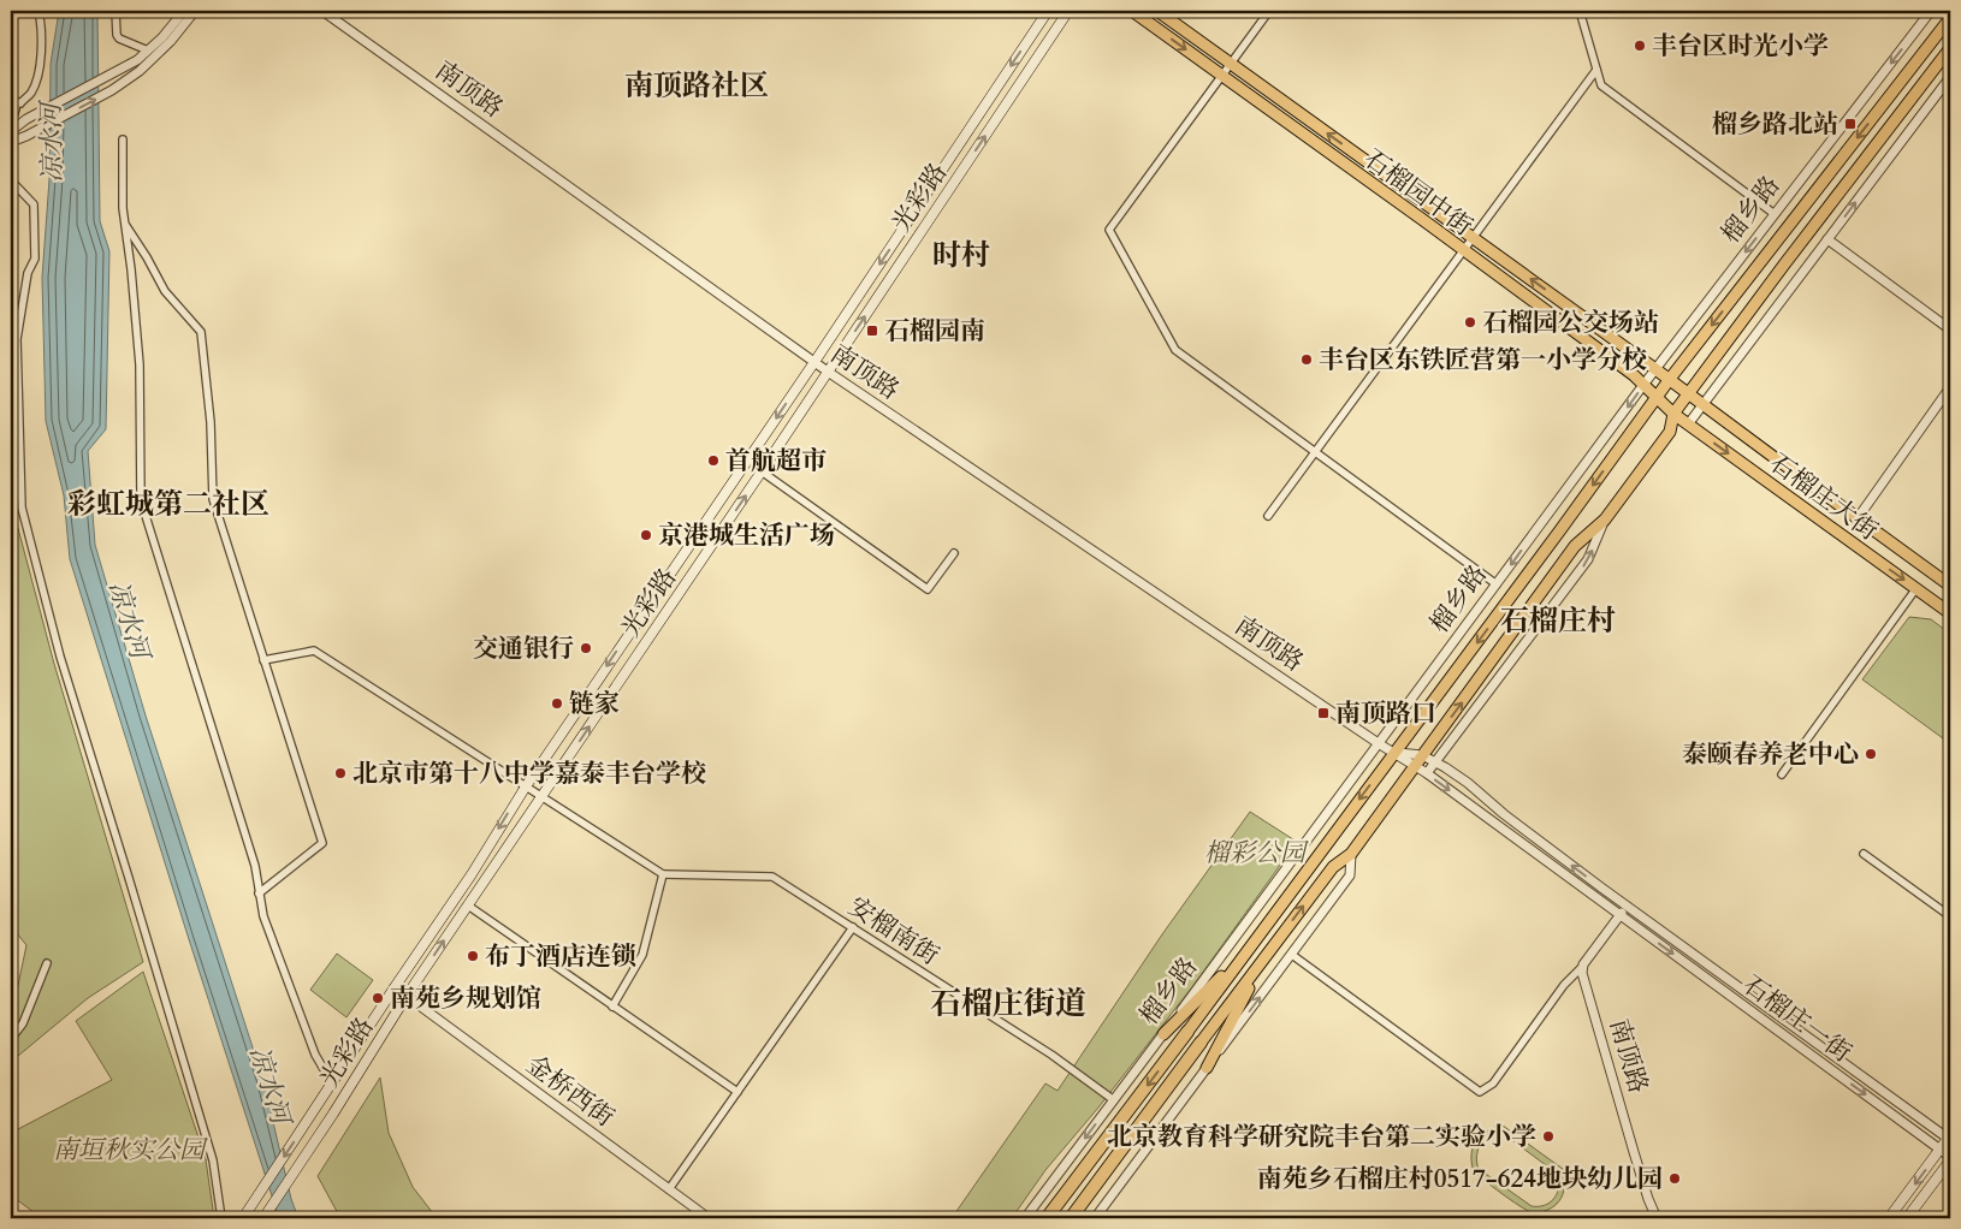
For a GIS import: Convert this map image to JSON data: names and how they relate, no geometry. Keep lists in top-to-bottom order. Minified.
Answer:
{"streets":{"highway":["榴乡路"],"main road":["石榴园中街","光彩路","石榴庄大街"],"street":["南顶路","安榴南街","石榴庄一街","金桥西街"]},"crossings":[["南顶路","光彩路"],["南顶路","榴乡路"],["南顶路","石榴庄一街"],["石榴园中街","榴乡路"],["石榴园中街","石榴庄大街"],["光彩路","金桥西街"],["榴乡路","安榴南街"]],"districts":["南顶路社区","时村","彩虹城第二社区","石榴庄村","石榴庄街道"],"water":["凉水河"],"parks":["榴彩公园","南垣秋实公园"],"places":{"other":["丰台区时光小学","石榴园公交场站","丰台区东铁匠营第一小学分校","首航超市","京港城生活广场","交通银行","链家","泰颐春养老中心","北京市第十八中学嘉泰丰台学校","布丁酒店连锁","南苑乡规划馆","北京教育科学研究院丰台第二实验小学","南苑乡石榴庄村0517-624地块幼儿园"],"transit":["榴乡路北站","石榴园南","南顶路口"]}}
